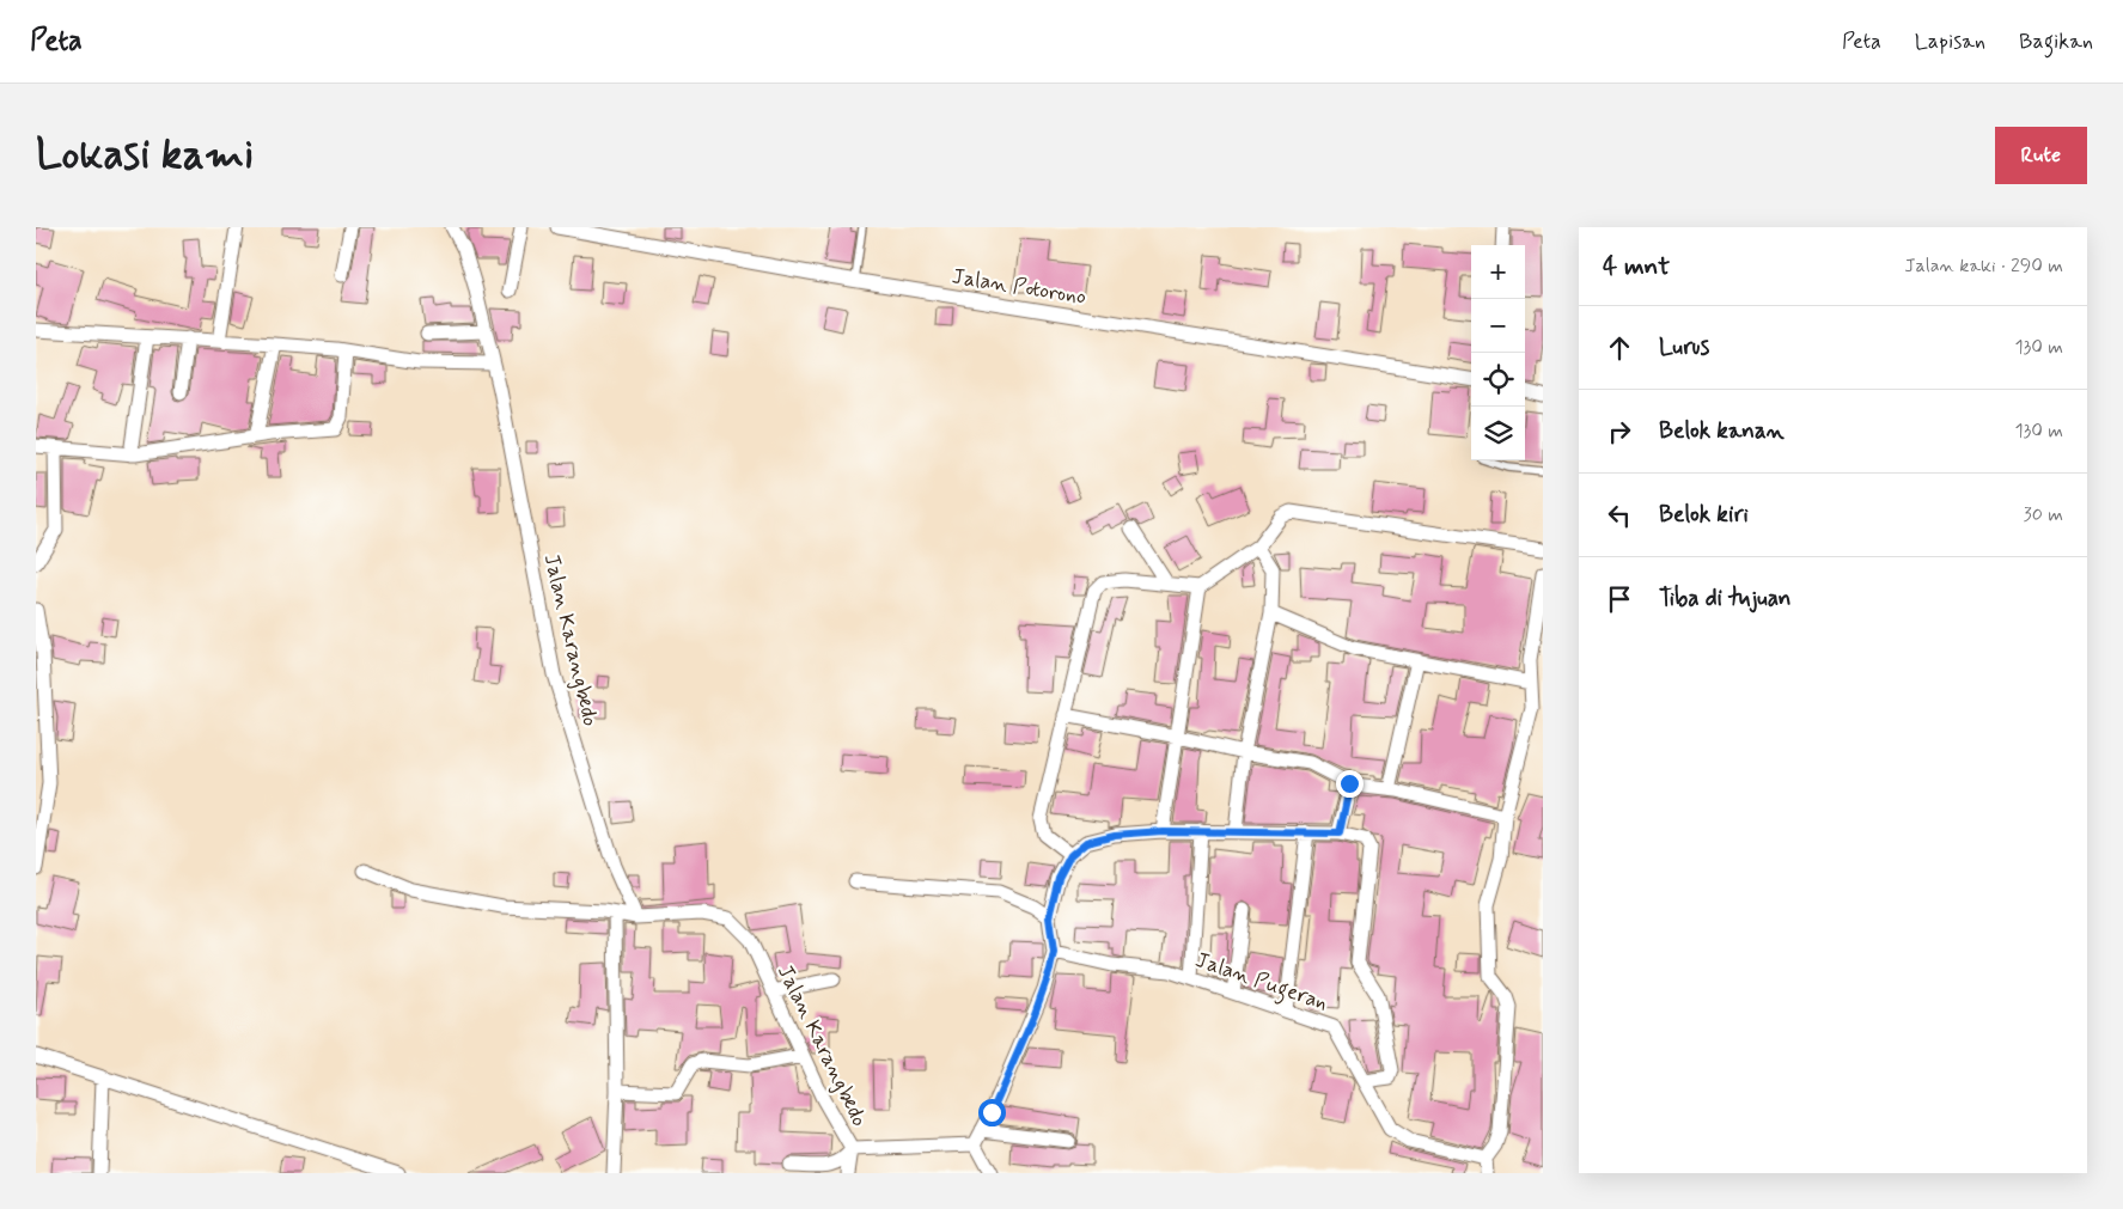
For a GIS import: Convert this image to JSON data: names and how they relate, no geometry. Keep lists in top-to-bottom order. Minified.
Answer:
{"streets":{"street":["Jalan Potorono","Jalan Karangbedo","Jalan Pugeran"]},"page":{"header":"Peta","nav":["Peta","Lapisan","Bagikan"],"buttons":"Rute","title":"Lokasi kami","heading":["4 mnt","Jalan kaki · 290 m"],"map_buttons":["+","−"],"list":[["Lurus","130 m"],["Belok kanan","130 m"],["Belok kiri","30 m"],"Tiba di tujuan"]}}
